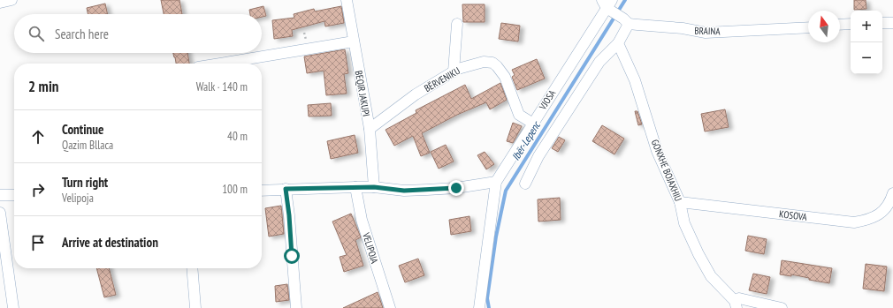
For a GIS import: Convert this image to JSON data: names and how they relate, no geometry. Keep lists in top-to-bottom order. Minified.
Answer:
{"streets":{"street":["BRAINA","BËRVENIKU","BEQIR JAKUPI","VJOSA","GONXHE BOJAXHIU","KOSOVA","VELIPOJA"]},"crossings":[["BRAINA","VJOSA"],["BËRVENIKU","BEQIR JAKUPI"],["BËRVENIKU","VJOSA"],["GONXHE BOJAXHIU","KOSOVA"]],"water":["Ibër-Lepenc"],"north":"top","page":{"map_buttons":["+","−"],"search":"Search here","heading":["2 min","Walk · 140 m"],"list":[["Continue","Qazim Bllaca","40 m"],["Turn right","Velipoja","100 m"],"Arrive at destination"]}}
